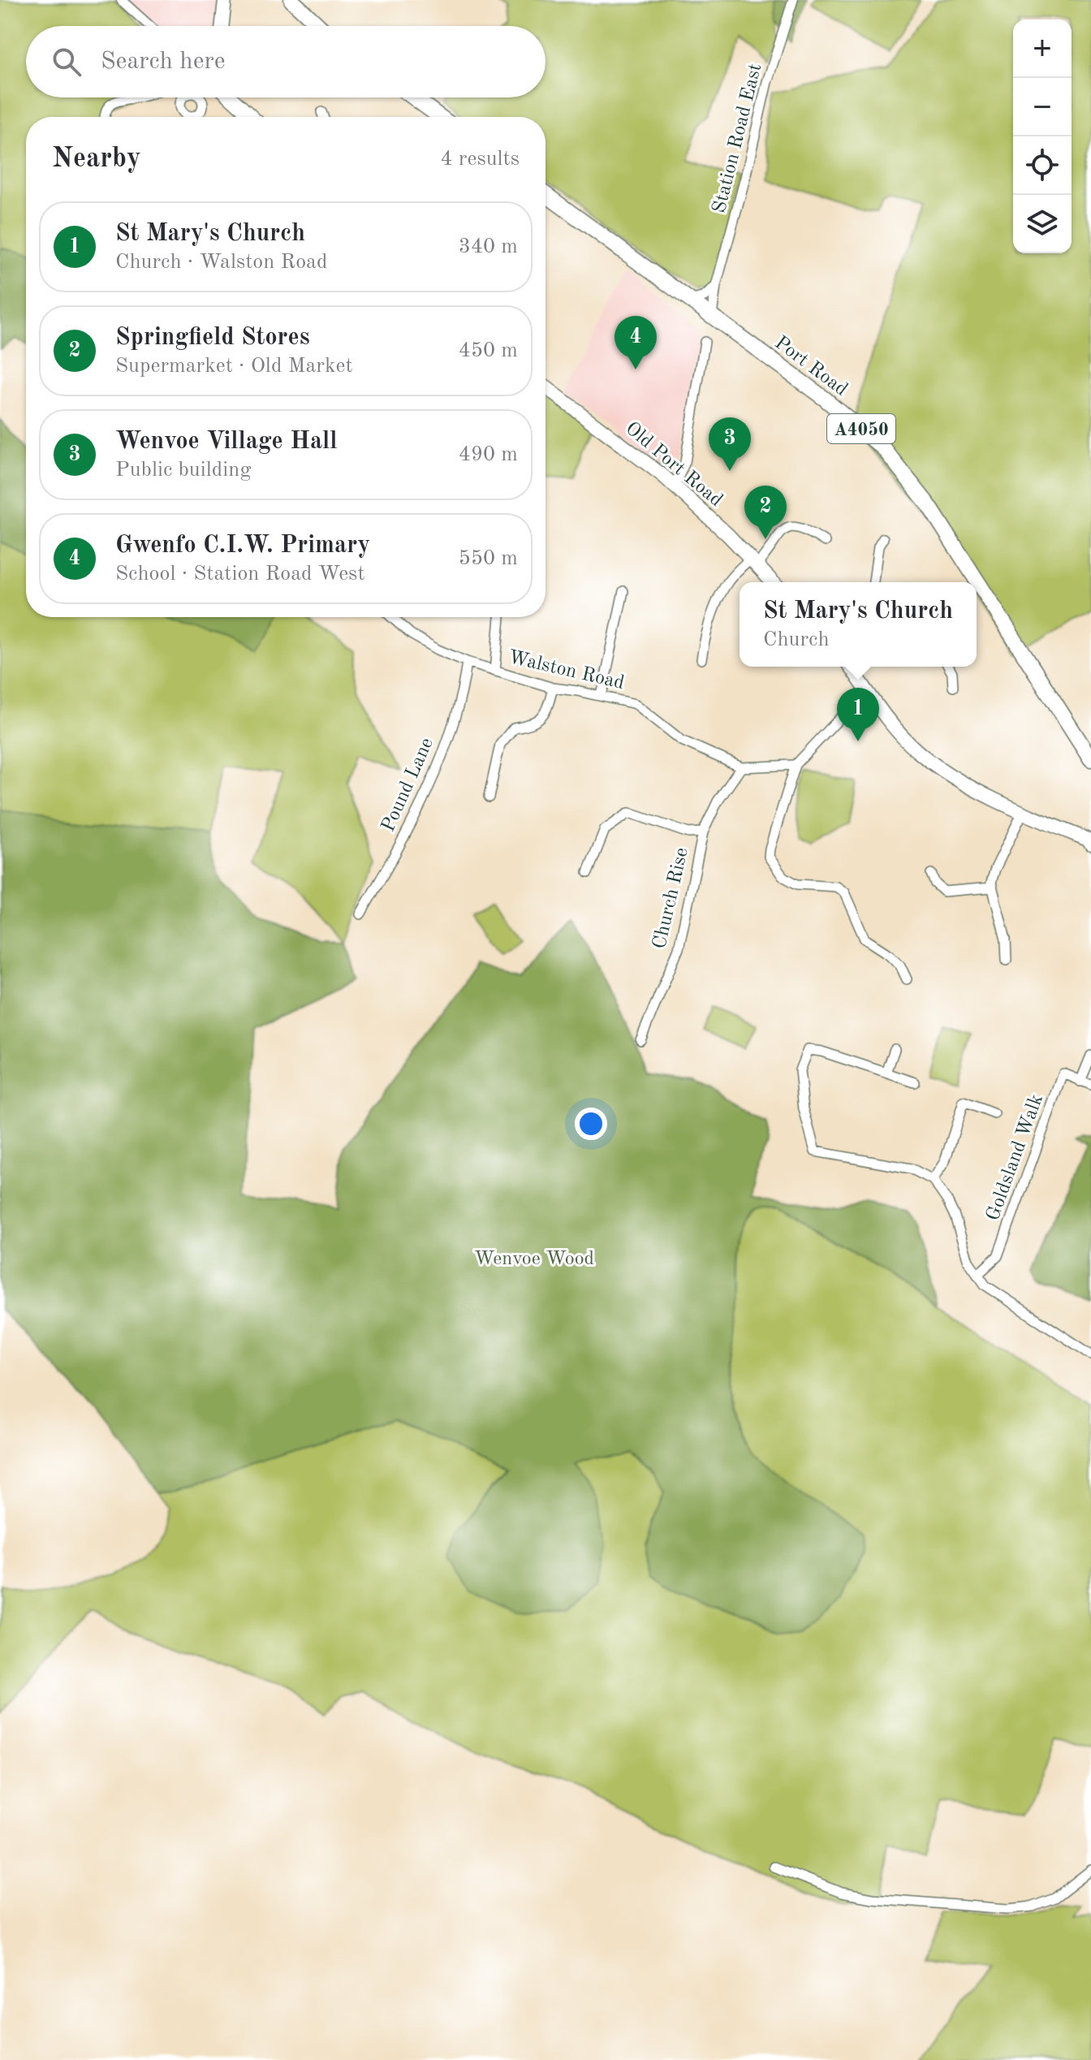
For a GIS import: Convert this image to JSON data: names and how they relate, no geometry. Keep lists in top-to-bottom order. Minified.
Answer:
{"streets":{"main road":["Port Road","A4050"],"street":["Station Road East","Old Port Road","Walston Road","Pound Lane","Church Rise","Goldsland Walk"]},"crossings":[["Station Road East","Port Road"],["Walston Road","Pound Lane"],["Walston Road","Church Rise"]],"parks":["Wenvoe Wood"],"page":{"map_buttons":["+","−"],"search":"Search here","heading":["Nearby","4 results"],"list":[{"mark":"1","name":"St Mary's Church","note":"Church · Walston Road","value":"340 m"},{"mark":"2","name":"Springfield Stores","note":"Supermarket · Old Market","value":"450 m"},{"mark":"3","name":"Wenvoe Village Hall","note":"Public building","value":"490 m"},{"mark":"4","name":"Gwenfo C.I.W. Primary","note":"School · Station Road West","value":"550 m"}],"pins":["4","3","2","1"],"popup":["St Mary's Church","Church"]}}
